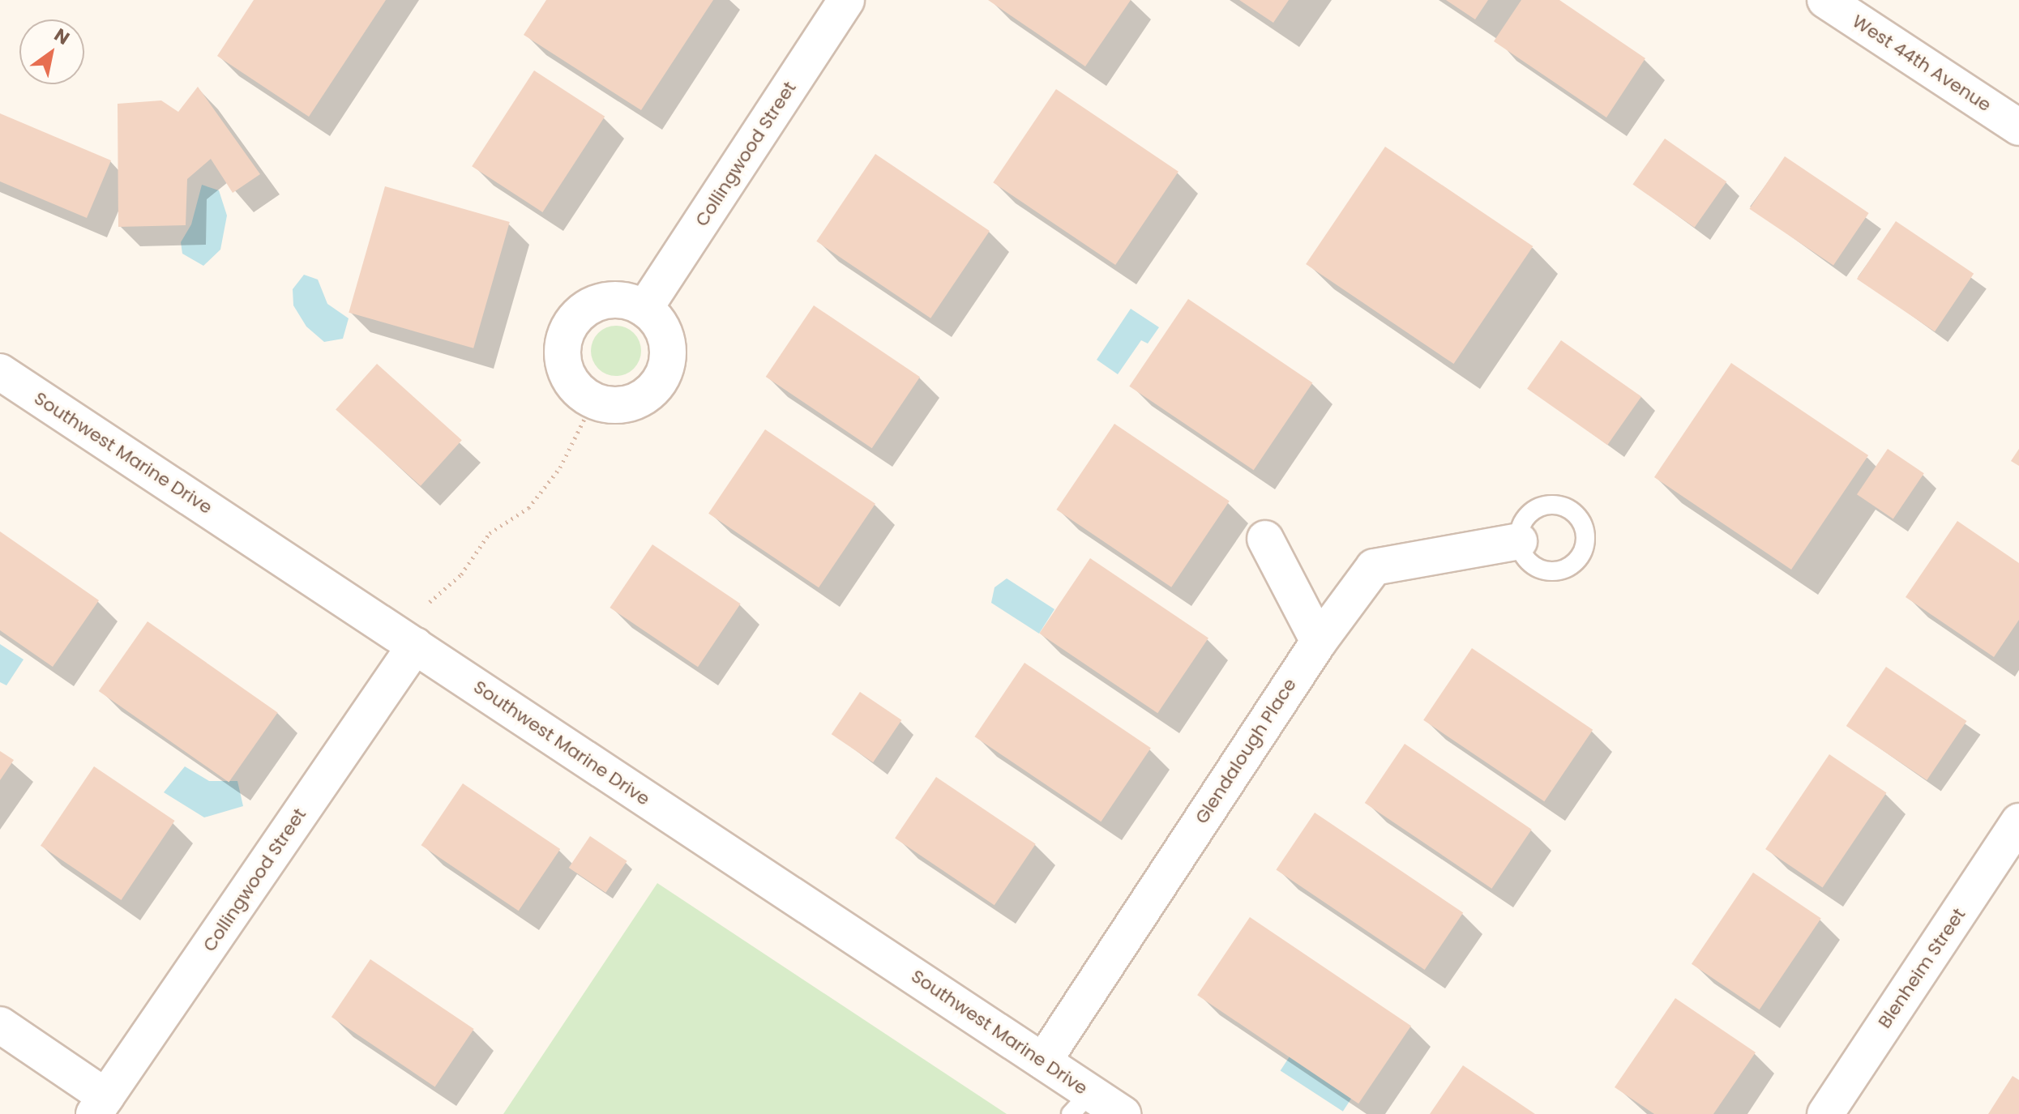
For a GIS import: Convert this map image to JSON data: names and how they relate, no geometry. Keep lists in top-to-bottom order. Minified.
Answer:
{"streets":{"street":["West 44th Avenue","Collingwood Street","Southwest Marine Drive","Glendalough Place","Blenheim Street"]},"crossings":[["Collingwood Street","Southwest Marine Drive"],["Southwest Marine Drive","Glendalough Place"]],"north":"top right"}
